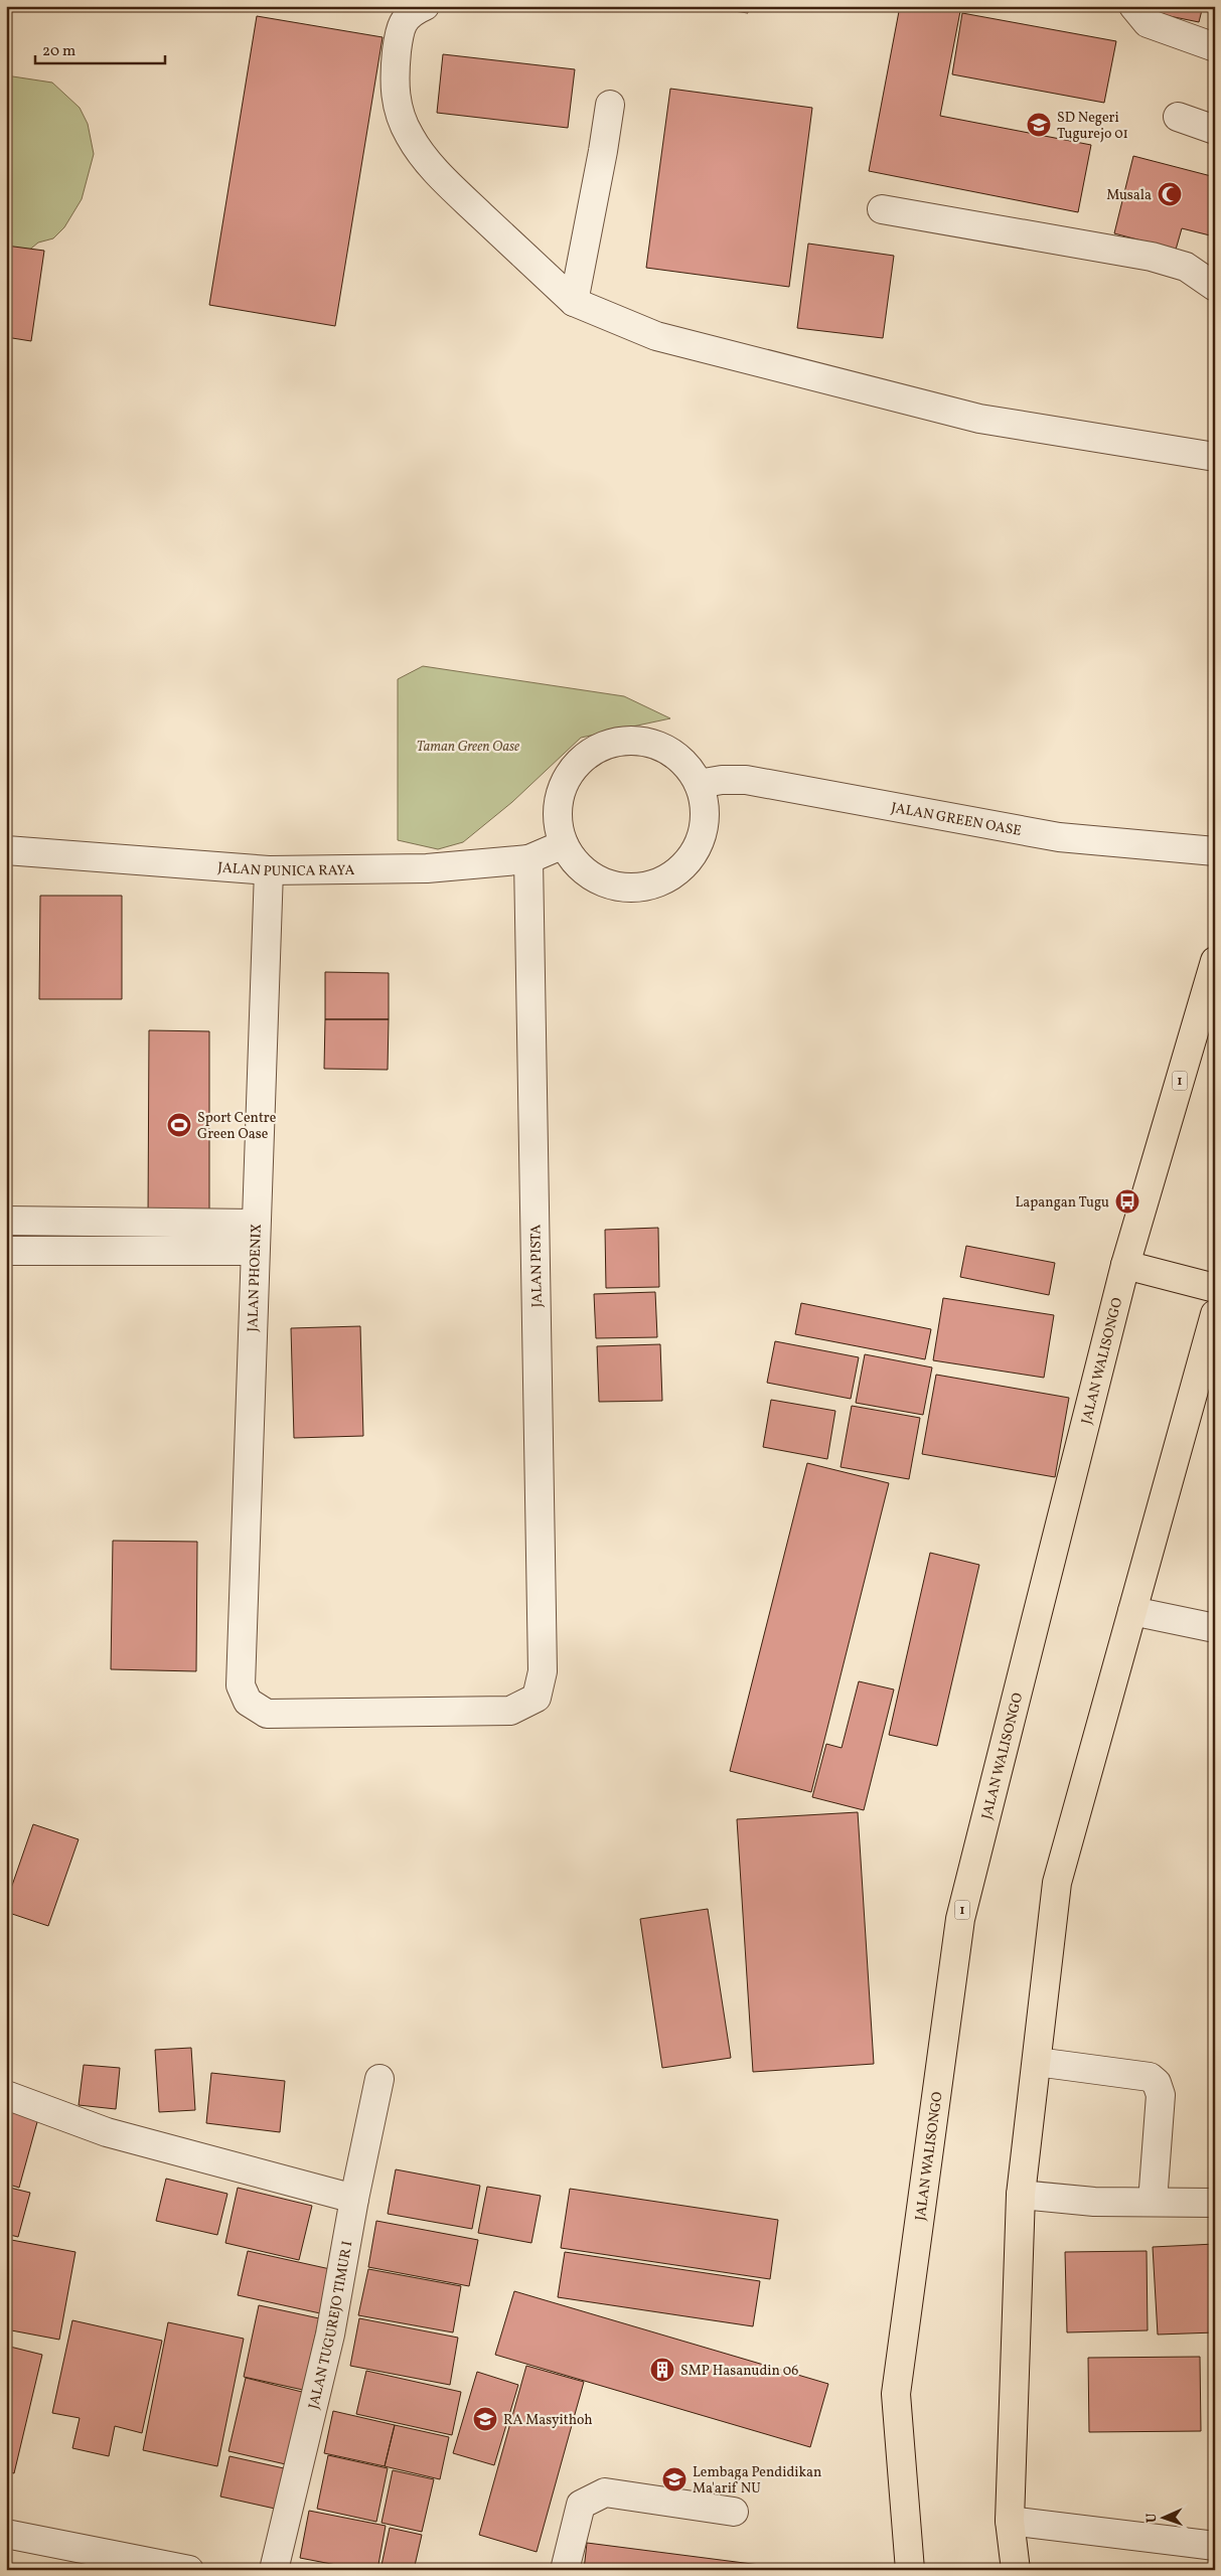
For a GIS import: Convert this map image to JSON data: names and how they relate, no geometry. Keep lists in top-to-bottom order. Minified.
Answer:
{"streets":{"highway":["1","JALAN WALISONGO"],"street":["JALAN GREEN OASE","JALAN PUNICA RAYA","JALAN PISTA","JALAN PHOENIX","JALAN TUGUREJO TIMUR I"]},"crossings":[["JALAN GREEN OASE","JALAN PUNICA RAYA"],["JALAN PUNICA RAYA","JALAN PISTA"],["JALAN PUNICA RAYA","JALAN PHOENIX"],["JALAN PISTA","JALAN PHOENIX"]],"parks":["Taman Green Oase"],"places":{"school or university":["SD Negeri Tugurejo 01","RA Masyithoh","Lembaga Pendidikan Ma'arif NU"],"mosque":["Musala"],"sports":["Sport Centre Green Oase"],"bus stop":["Lapangan Tugu"],"building":["SMP Hasanudin 06"]},"scale_bar":"20 m","north":"left"}
